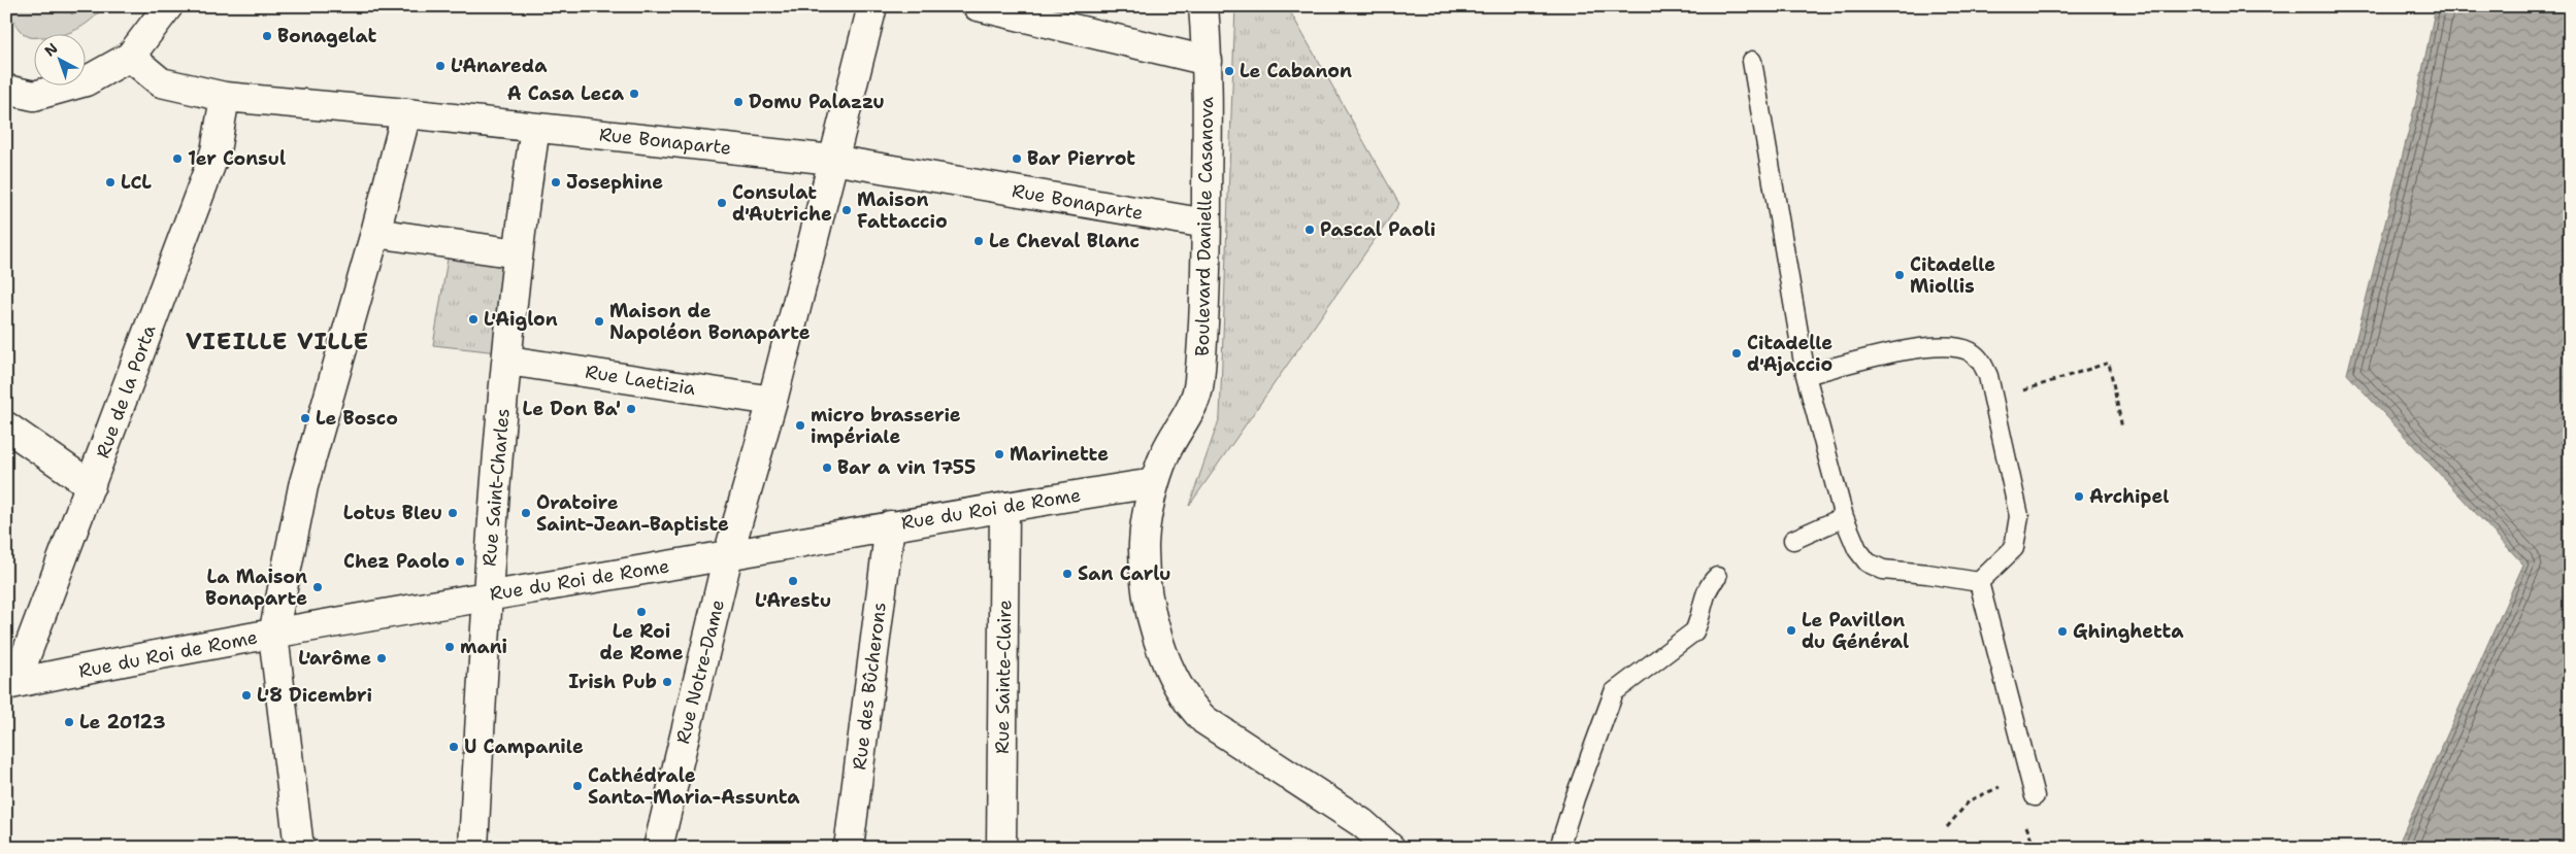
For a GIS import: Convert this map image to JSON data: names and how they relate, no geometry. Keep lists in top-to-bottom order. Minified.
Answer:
{"streets":{"street":["Rue Bonaparte","Boulevard Danielle Casanova","Rue Laetizia","Rue de la Porta","Rue Saint-Charles","Rue du Roi de Rome","Rue Notre-Dame","Rue Sainte-Claire","Rue des Bûcherons"]},"crossings":[["Rue Bonaparte","Boulevard Danielle Casanova"],["Rue Bonaparte","Rue de la Porta"],["Rue Bonaparte","Rue Saint-Charles"],["Rue Bonaparte","Rue Notre-Dame"],["Boulevard Danielle Casanova","Rue du Roi de Rome"],["Rue Laetizia","Rue Saint-Charles"],["Rue Laetizia","Rue Notre-Dame"],["Rue de la Porta","Rue du Roi de Rome"],["Rue Saint-Charles","Rue du Roi de Rome"],["Rue du Roi de Rome","Rue Notre-Dame"],["Rue du Roi de Rome","Rue Sainte-Claire"],["Rue du Roi de Rome","Rue des Bûcherons"]],"districts":["VIEILLE VILLE"],"places":["Bonagelat","L'Anareda","Le Cabanon","A Casa Leca","Domu Palazzu","1er Consul","Bar Pierrot","LCL","Josephine","Consulat d'Autriche","Maison Fattaccio","Pascal Paoli","Le Cheval Blanc","Citadelle Miollis","L'Aiglon","Maison de Napoléon Bonaparte","Citadelle d'Ajaccio","Le Don Ba'","Le Bosco","micro brasserie impériale","Marinette","Bar a vin 1755","Archipel","Lotus Bleu","Oratoire Saint-Jean-Baptiste","Chez Paolo","San Carlu","L'Arestu","La Maison Bonaparte","Le Roi de Rome","Le Pavillon du Général","Ghinghetta","mani","L'arôme","Irish Pub","L'8 Dicembri","Le 20123","U Campanile","Cathédrale Santa-Maria-Assunta"],"north":"top left"}
